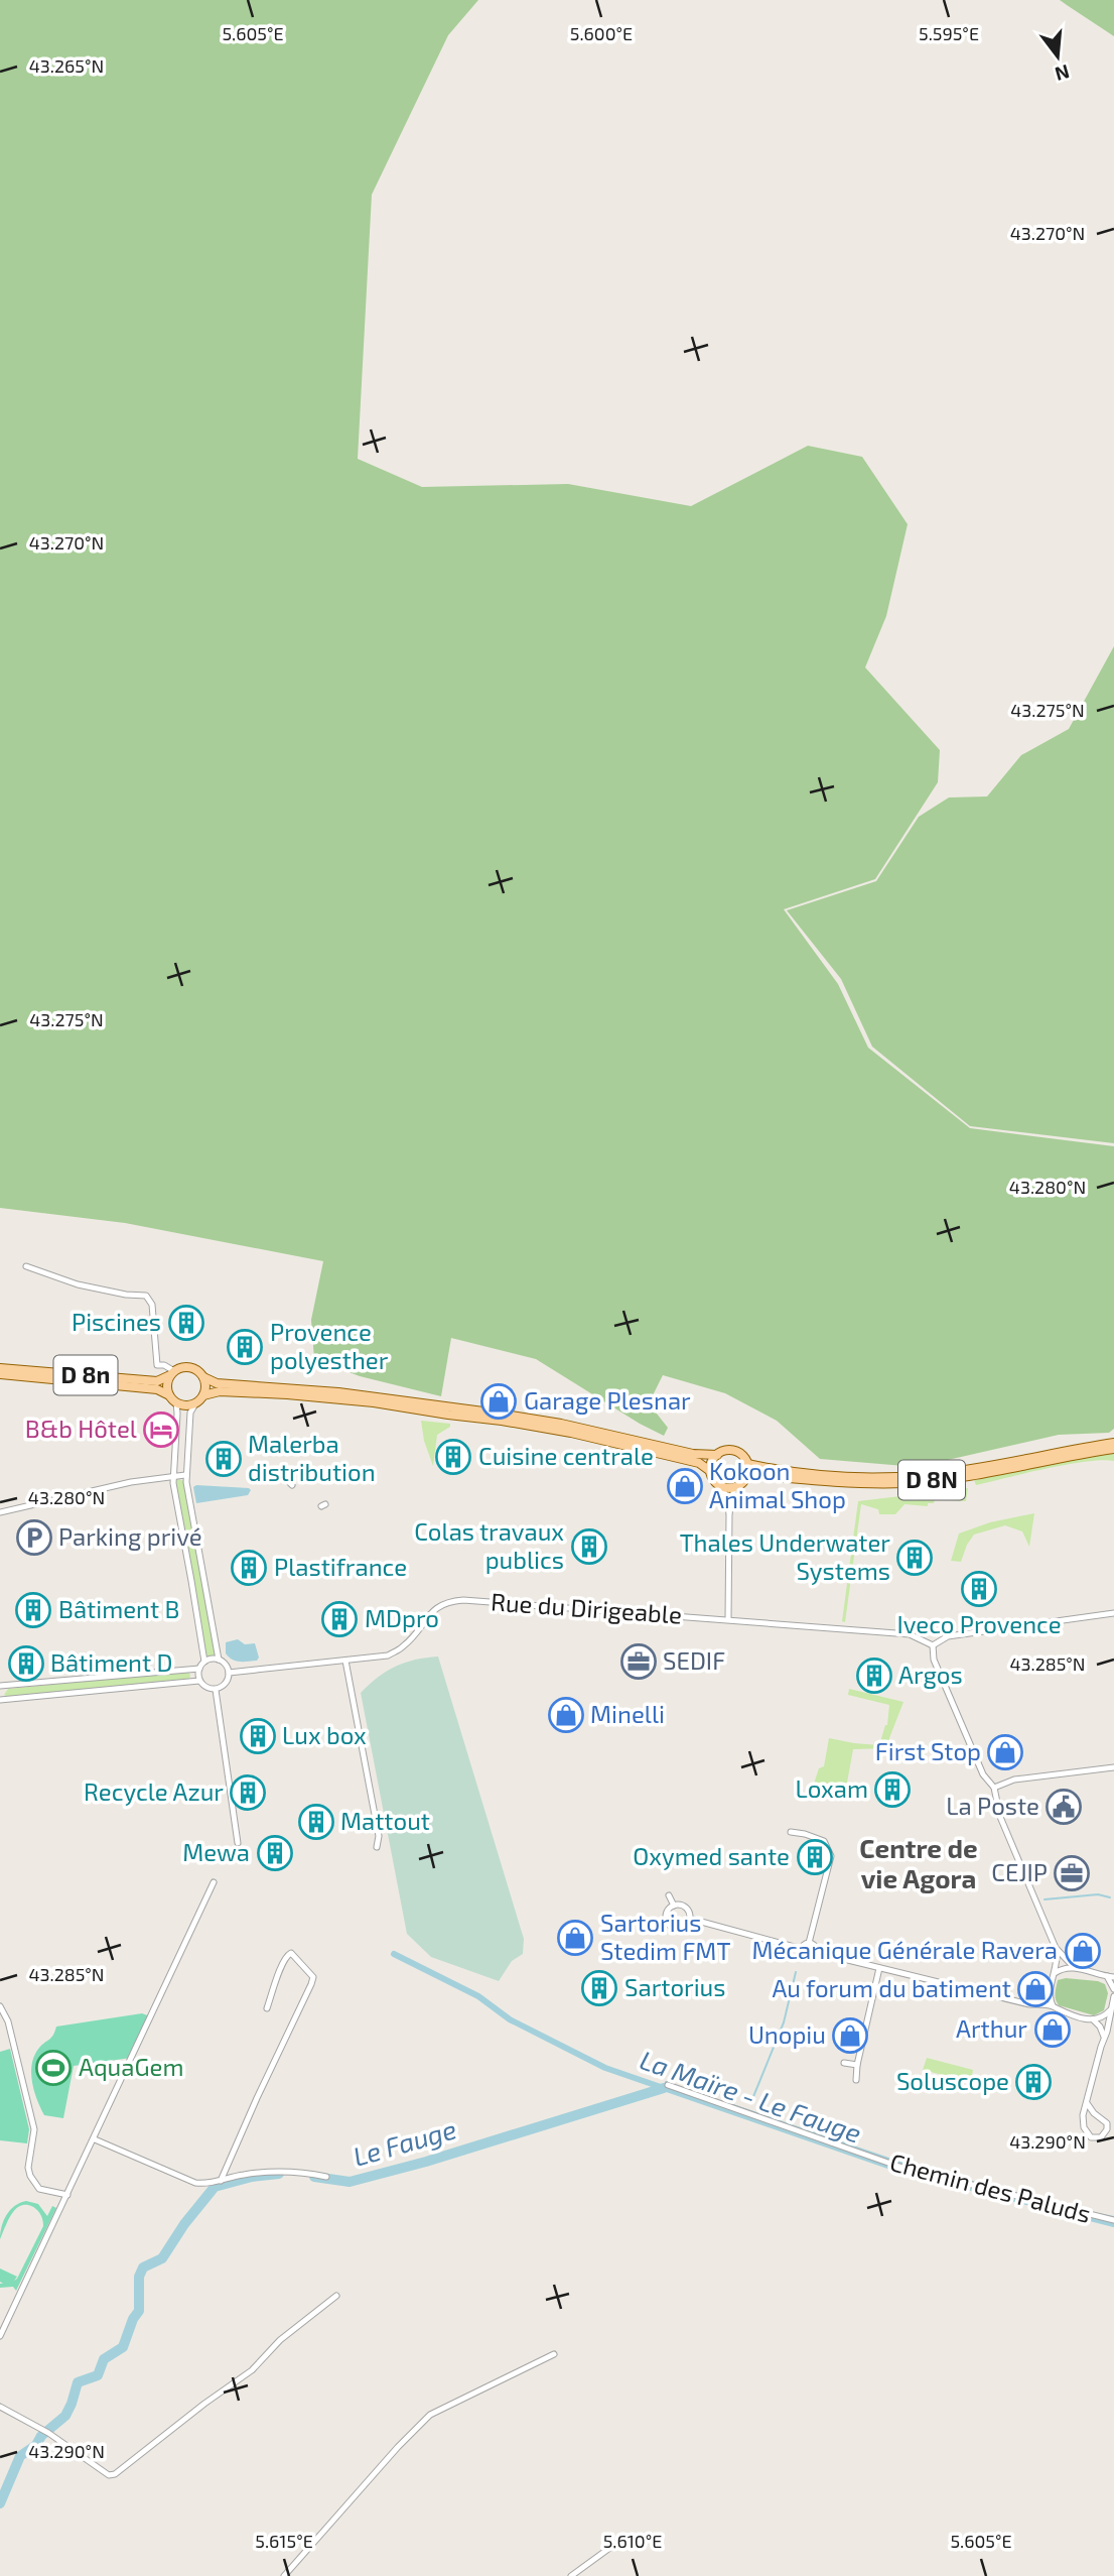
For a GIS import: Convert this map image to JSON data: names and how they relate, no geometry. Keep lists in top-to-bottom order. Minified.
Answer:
{"streets":{"main road":["D 8n","D 8N"],"street":["Rue du Dirigeable","Chemin des Paluds"]},"crossings":[["D 8n","D 8N"]],"districts":["Centre de vie Agora"],"water":["La Maïre - Le Fauge","Le Fauge"],"places":{"building":["Piscines","Provence polyesther","Cuisine centrale","Malerba distribution","Colas travaux publics","Thales Underwater Systems","Plastifrance","Iveco Provence","Bâtiment B","MDpro","Bâtiment D","Argos","Lux box","Loxam","Recycle Azur","Mattout","Mewa","Oxymed sante","Sartorius","Soluscope"],"shop":["Garage Plesnar","Kokoon Animal Shop","Minelli","First Stop","Sartorius Stedim FMT","Mécanique Générale Ravera","Au forum du batiment","Arthur","Unopiu"],"hotel":["B&b Hôtel"],"parking":["Parking privé"],"office":["SEDIF","CEJIP"],"public building":["La Poste"],"sports":["AquaGem"]},"north":"bottom","coordinates":["5.605°E","5.600°E","5.595°E","43.265°N","43.270°N","43.275°N","43.280°N","43.285°N","43.290°N","5.615°E","5.610°E"]}
